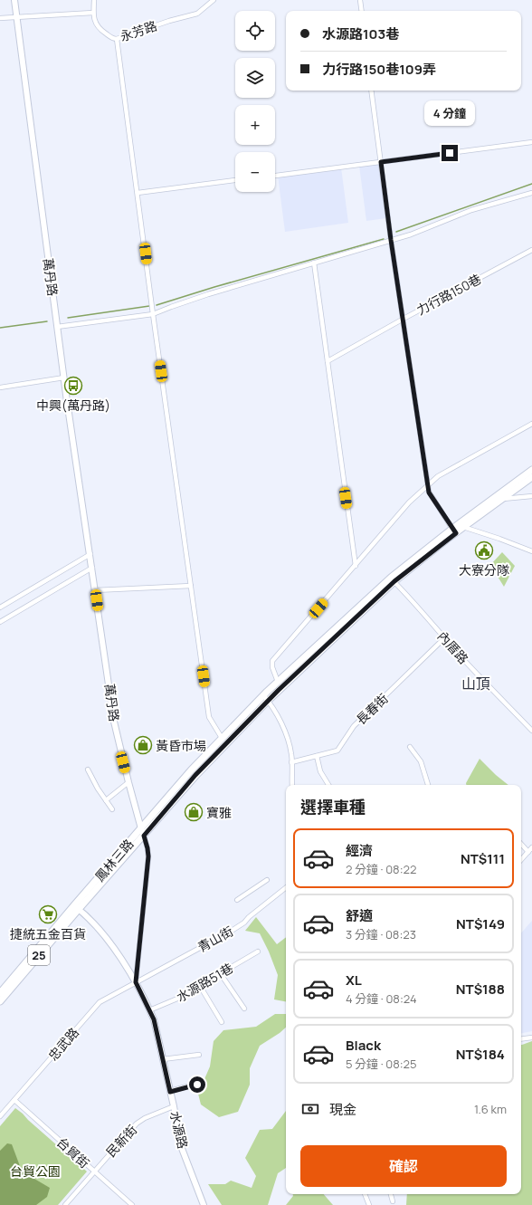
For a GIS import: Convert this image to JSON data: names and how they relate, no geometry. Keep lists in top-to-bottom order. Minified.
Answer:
{"streets":{"main road":["鳳林三路","25"],"street":["永芳路","萬丹路","力行路150巷","內厝路","長春街","青山街","水源路51巷","忠武路","水源路","民新街","台貿街"]},"crossings":[["萬丹路","鳳林三路"],["內厝路","長春街"],["內厝路","鳳林三路"],["鳳林三路","25"],["鳳林三路","水源路"],["青山街","忠武路"],["青山街","水源路"],["25","水源路"],["水源路51巷","水源路"],["忠武路","水源路"],["忠武路","台貿街"],["水源路","民新街"],["民新街","台貿街"]],"districts":["山頂"],"parks":["台貿公園"],"places":{"bus stop":["中興(萬丹路)"],"public building":["大寮分隊"],"shop":["黃昏市場","寶雅"],"supermarket":["捷統五金百貨"]},"page":{"map_buttons":["+","−"],"banner":["水源路103巷","力行路150巷109弄"],"bubble":"4 分鐘","heading":"選擇車種","list":[{"name":"經濟","note":"2 分鐘 · 08:22","value":"NT$111"},{"name":"舒適","note":"3 分鐘 · 08:23","value":"NT$149"},{"name":"XL","note":"4 分鐘 · 08:24","value":"NT$188"},{"name":"Black","note":"5 分鐘 · 08:25","value":"NT$184"}],"pay":["現金","1.6 km"],"buttons":"確認"}}
